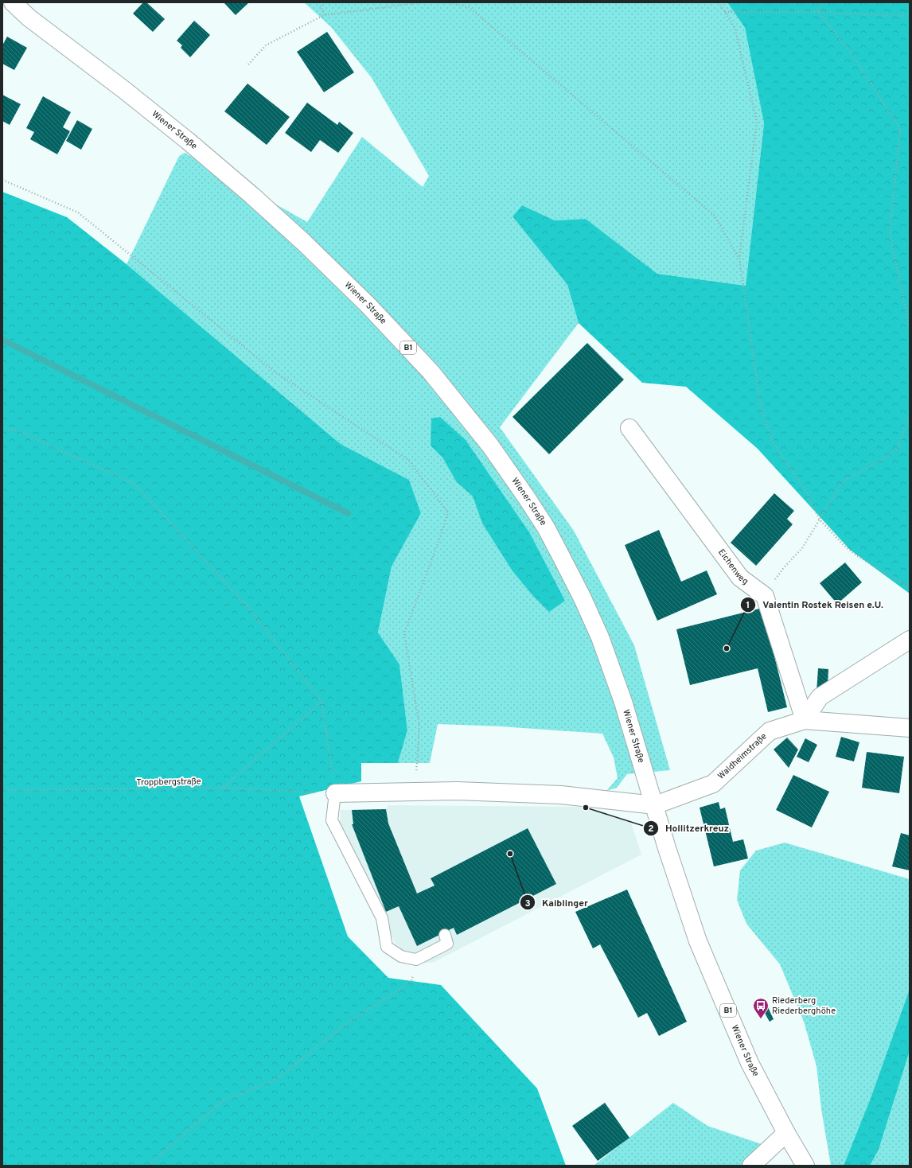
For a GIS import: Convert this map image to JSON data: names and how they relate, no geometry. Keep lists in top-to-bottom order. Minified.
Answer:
{"streets":{"main road":["Wiener Straße","B1","Eichenweg","Waldheimstraße"],"path":["Troppbergstraße"]},"crossings":[["Wiener Straße","Waldheimstraße"],["Eichenweg","Waldheimstraße"]],"places":{"other":["Valentin Rostek Reisen e.U.","Hollitzerkreuz","Kaiblinger"],"bus stop":["Riederberg Riederberghöhe"]}}
